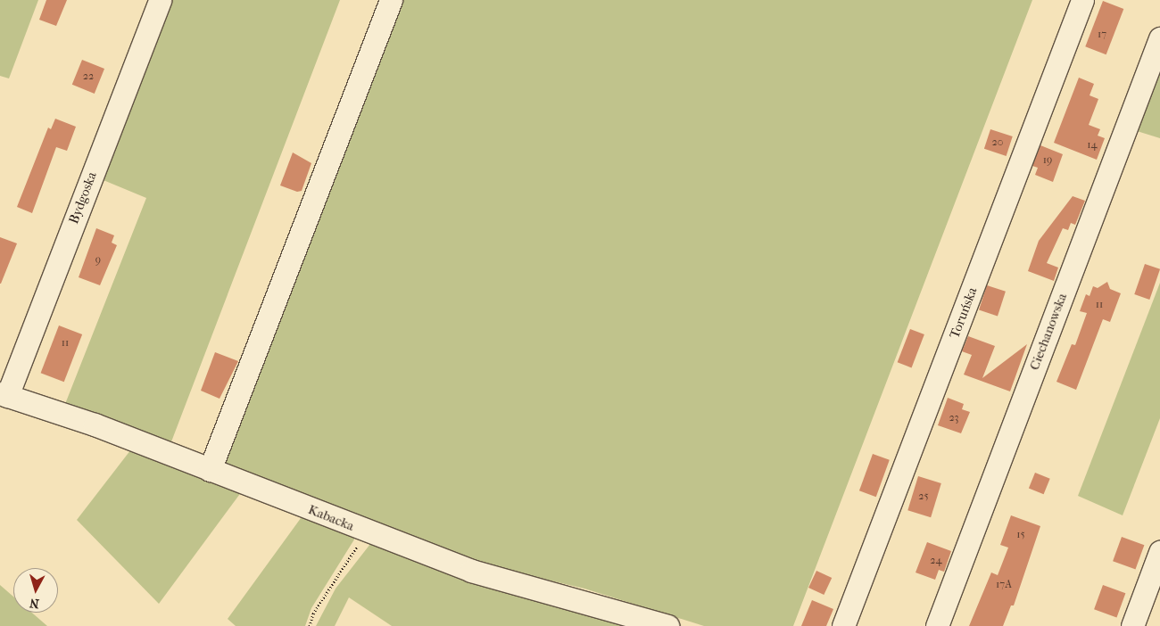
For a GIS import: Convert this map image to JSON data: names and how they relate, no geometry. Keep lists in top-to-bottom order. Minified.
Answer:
{"streets":{"street":["Bydgoska","Toruńska","Ciechanowska","Kabacka"]},"crossings":[["Bydgoska","Kabacka"]],"house_numbers":["17","22","20","14","19","9","11","11","23","25","15","24","17A"],"north":"bottom"}
